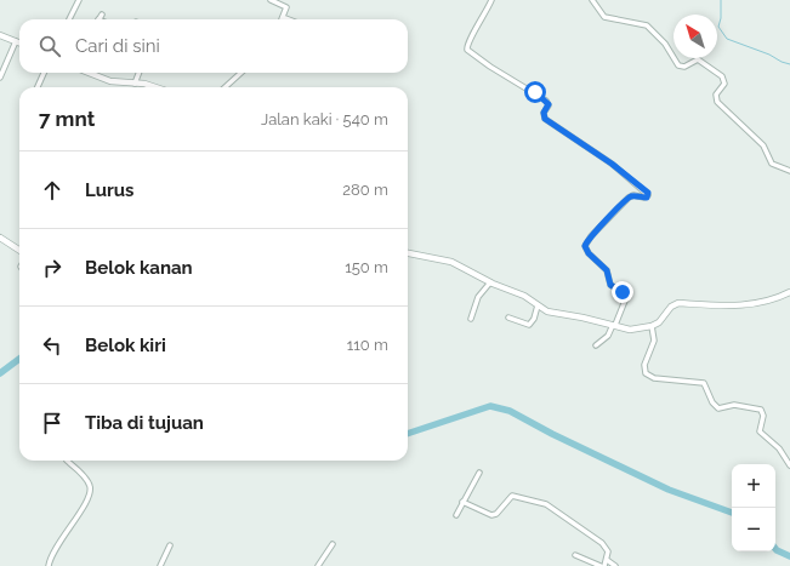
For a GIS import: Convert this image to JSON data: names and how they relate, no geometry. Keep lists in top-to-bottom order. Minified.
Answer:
{"north":"top left","page":{"search":"Cari di sini","heading":["7 mnt","Jalan kaki · 540 m"],"list":[["Lurus","280 m"],["Belok kanan","150 m"],["Belok kiri","110 m"],"Tiba di tujuan"],"map_buttons":["+","−"]}}
